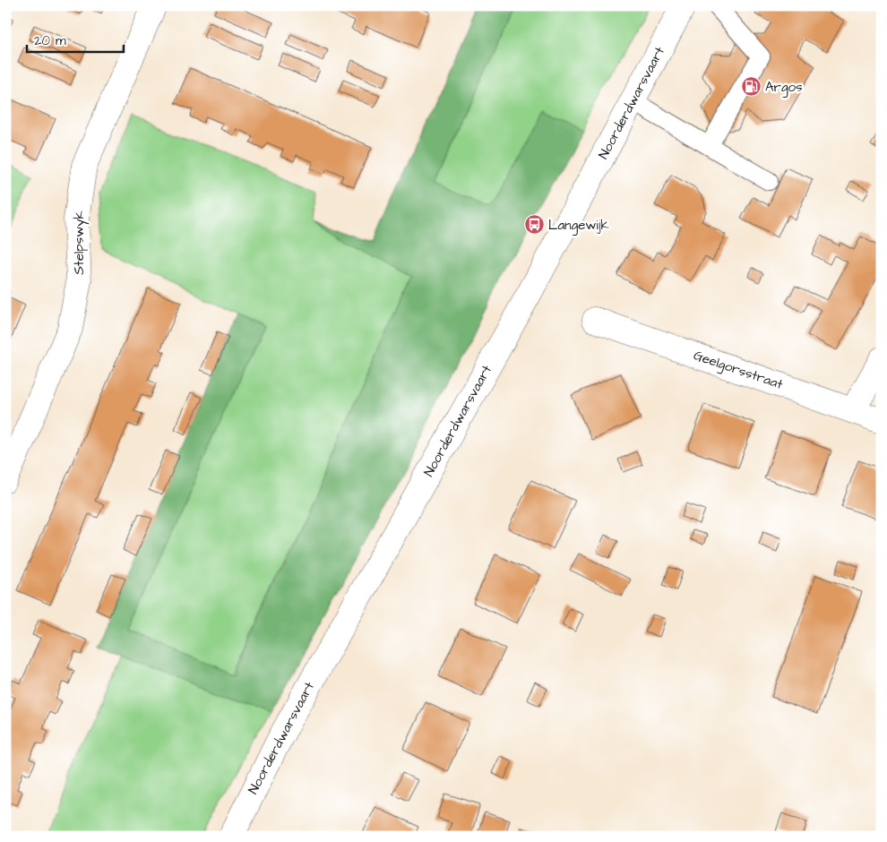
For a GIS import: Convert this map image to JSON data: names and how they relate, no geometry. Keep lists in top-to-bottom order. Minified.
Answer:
{"streets":{"main road":["Noorderdwarsvaart","Stelpswyk","Geelgorsstraat"]},"places":{"fuel station":["Argos"],"bus stop":["Langewijk"]},"scale_bar":"20 m"}
